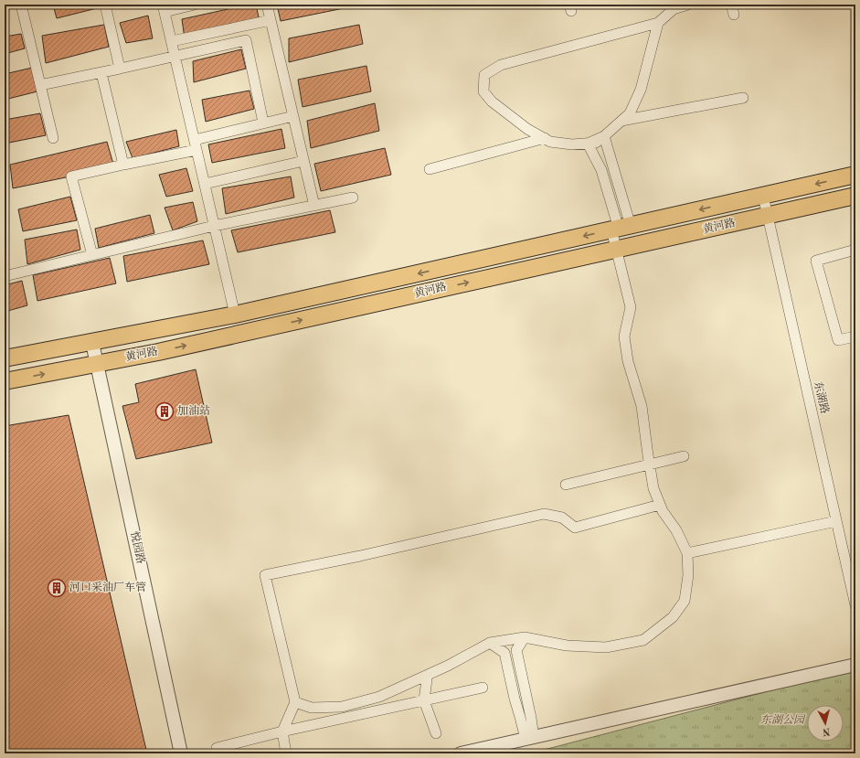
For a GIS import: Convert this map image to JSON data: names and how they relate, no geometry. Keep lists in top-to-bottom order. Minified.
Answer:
{"streets":{"main road":["黄河路"],"street":["东湖路","悦园路"]},"crossings":[["黄河路","东湖路"],["黄河路","悦园路"]],"parks":["东湖公园"],"places":{"building":["加油站","河口采油厂车管"]},"north":"bottom"}
